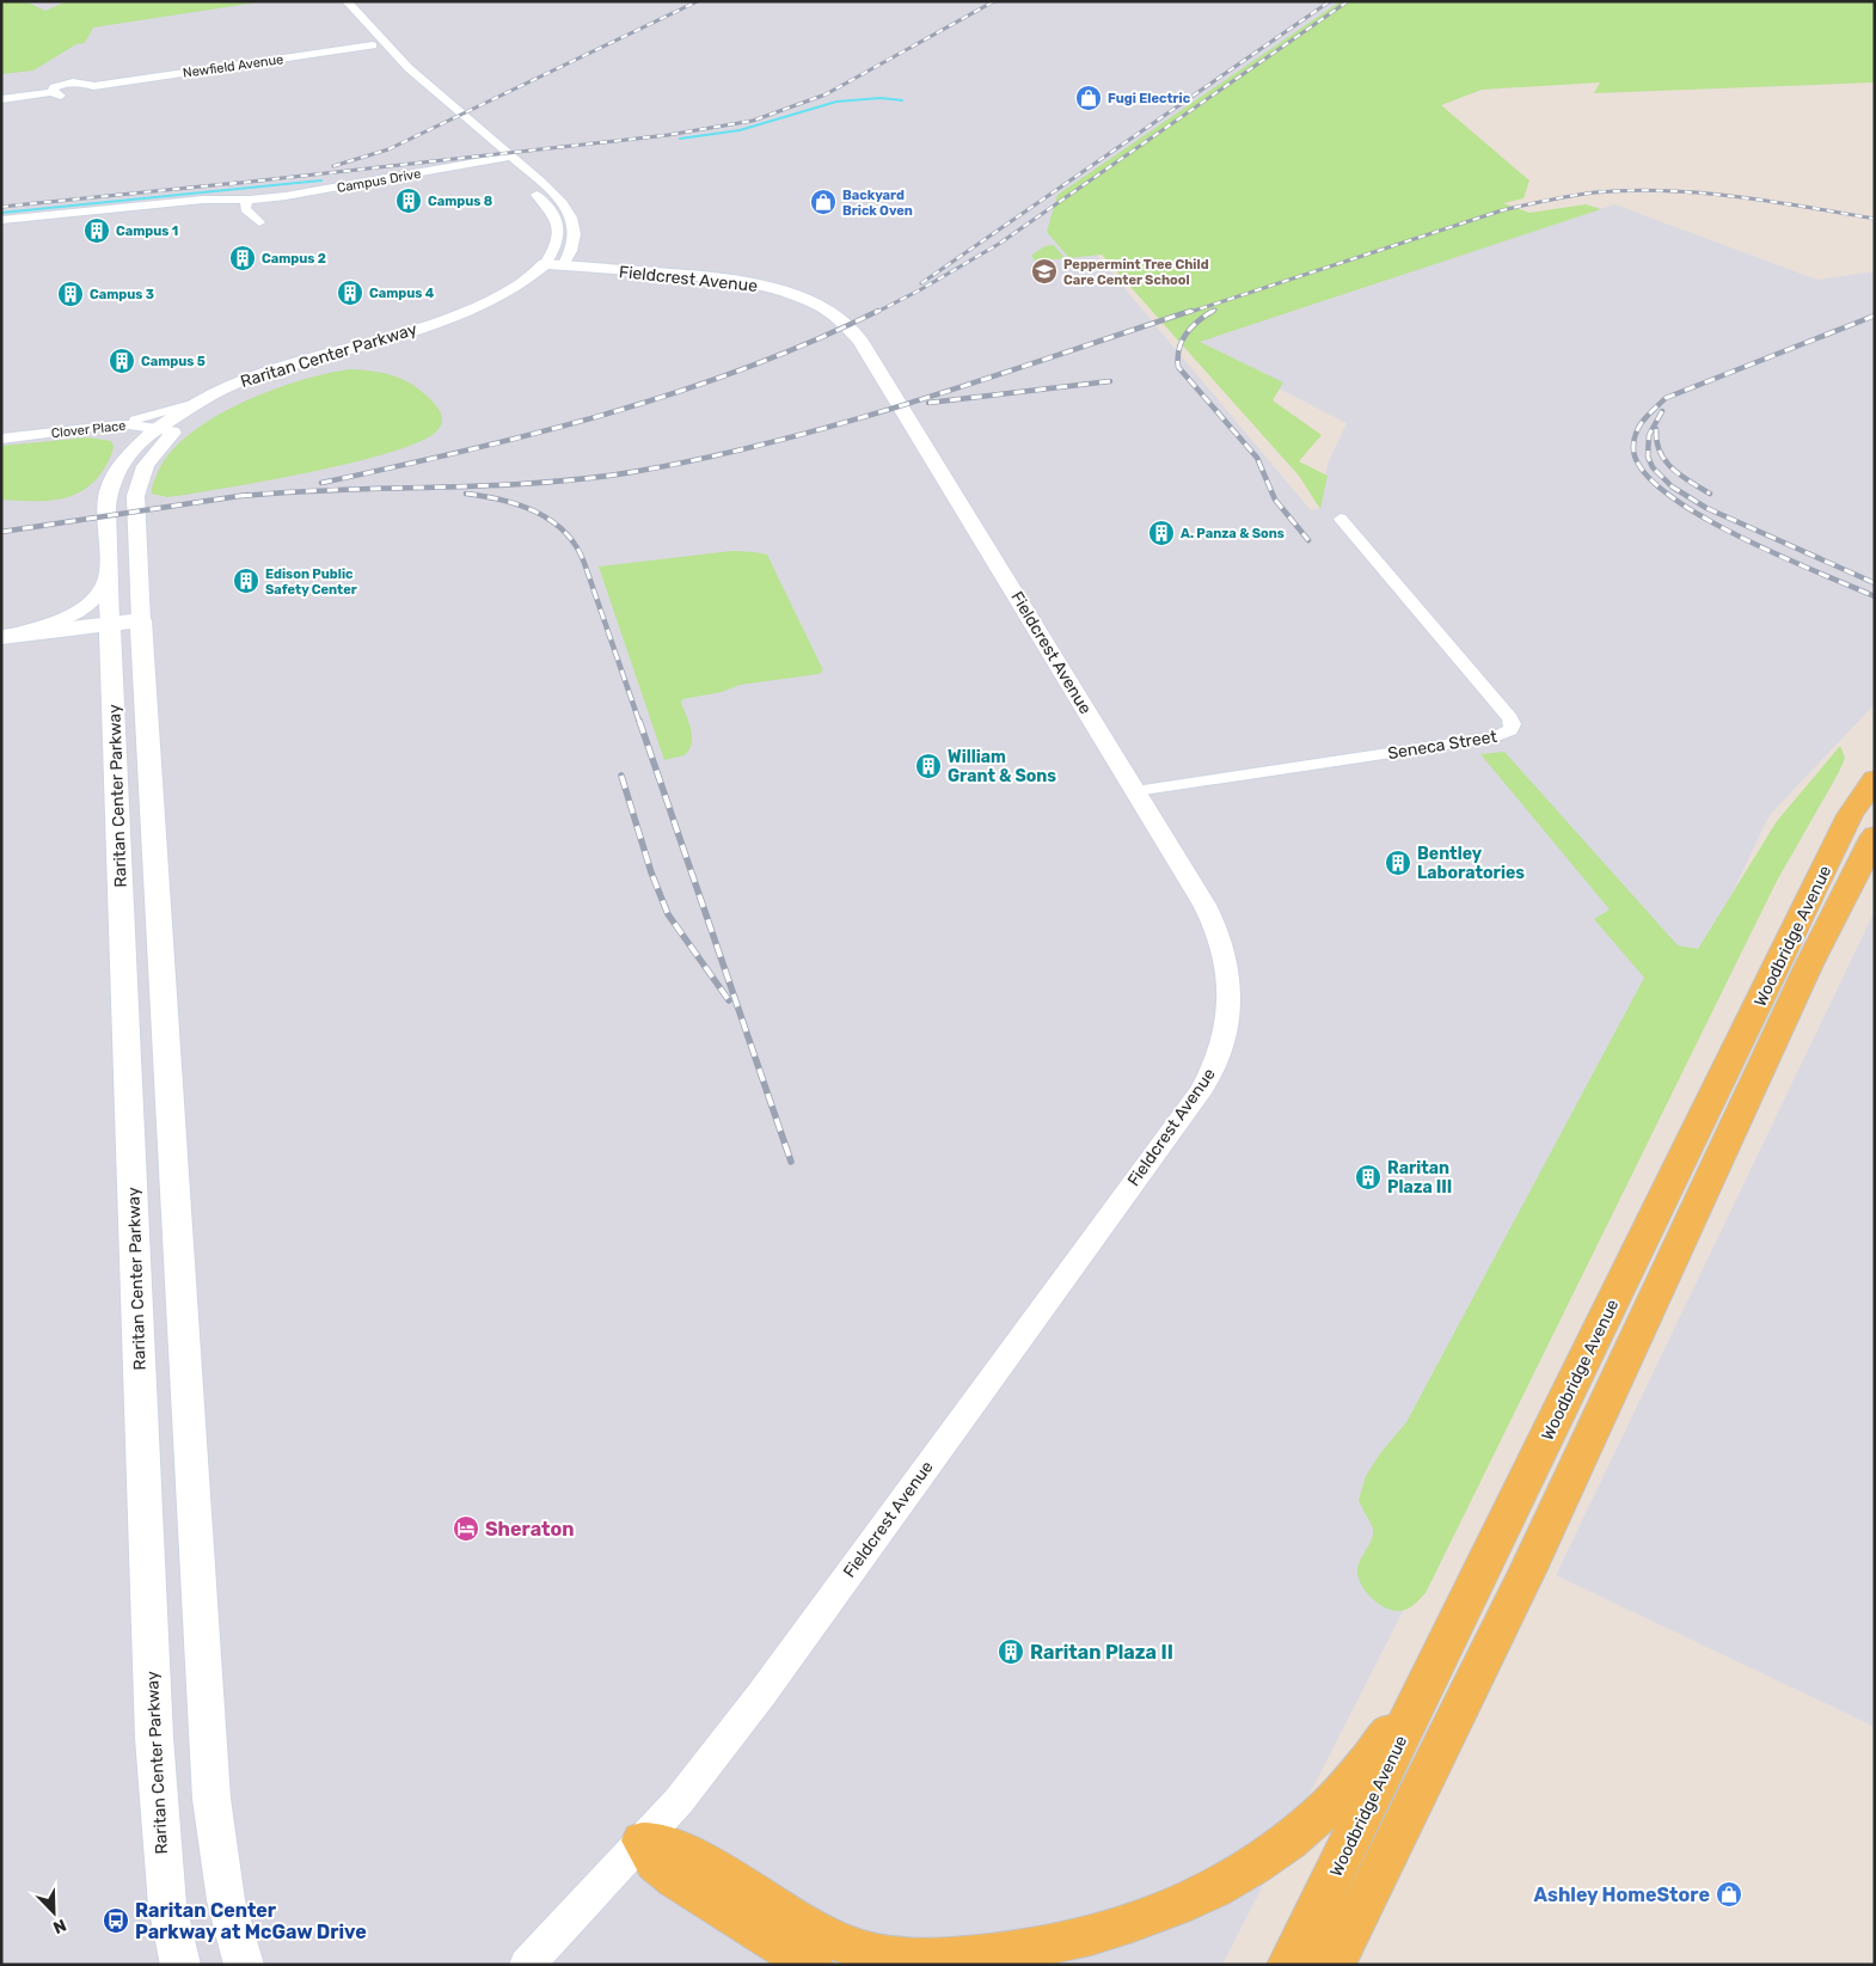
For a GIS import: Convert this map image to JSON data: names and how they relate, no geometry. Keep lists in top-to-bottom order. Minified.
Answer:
{"streets":{"main road":["Raritan Center Parkway","Woodbridge Avenue"],"street":["Newfield Avenue","Campus Drive","Fieldcrest Avenue","Clover Place","Seneca Street"]},"crossings":[["Newfield Avenue","Raritan Center Parkway"],["Campus Drive","Raritan Center Parkway"],["Fieldcrest Avenue","Raritan Center Parkway"],["Fieldcrest Avenue","Seneca Street"],["Raritan Center Parkway","Clover Place"]],"places":{"shop":["Fugi Electric","Backyard Brick Oven","Ashley HomeStore"],"building":["Campus 8","Campus 1","Campus 2","Campus 4","Campus 3","Campus 5","A. Panza & Sons","Edison Public Safety Center","William Grant & Sons","Bentley Laboratories","Raritan Plaza III","Raritan Plaza II"],"school or university":["Peppermint Tree Child Care Center School"],"hotel":["Sheraton"],"bus stop":["Raritan Center Parkway at McGaw Drive"]},"north":"bottom right"}
